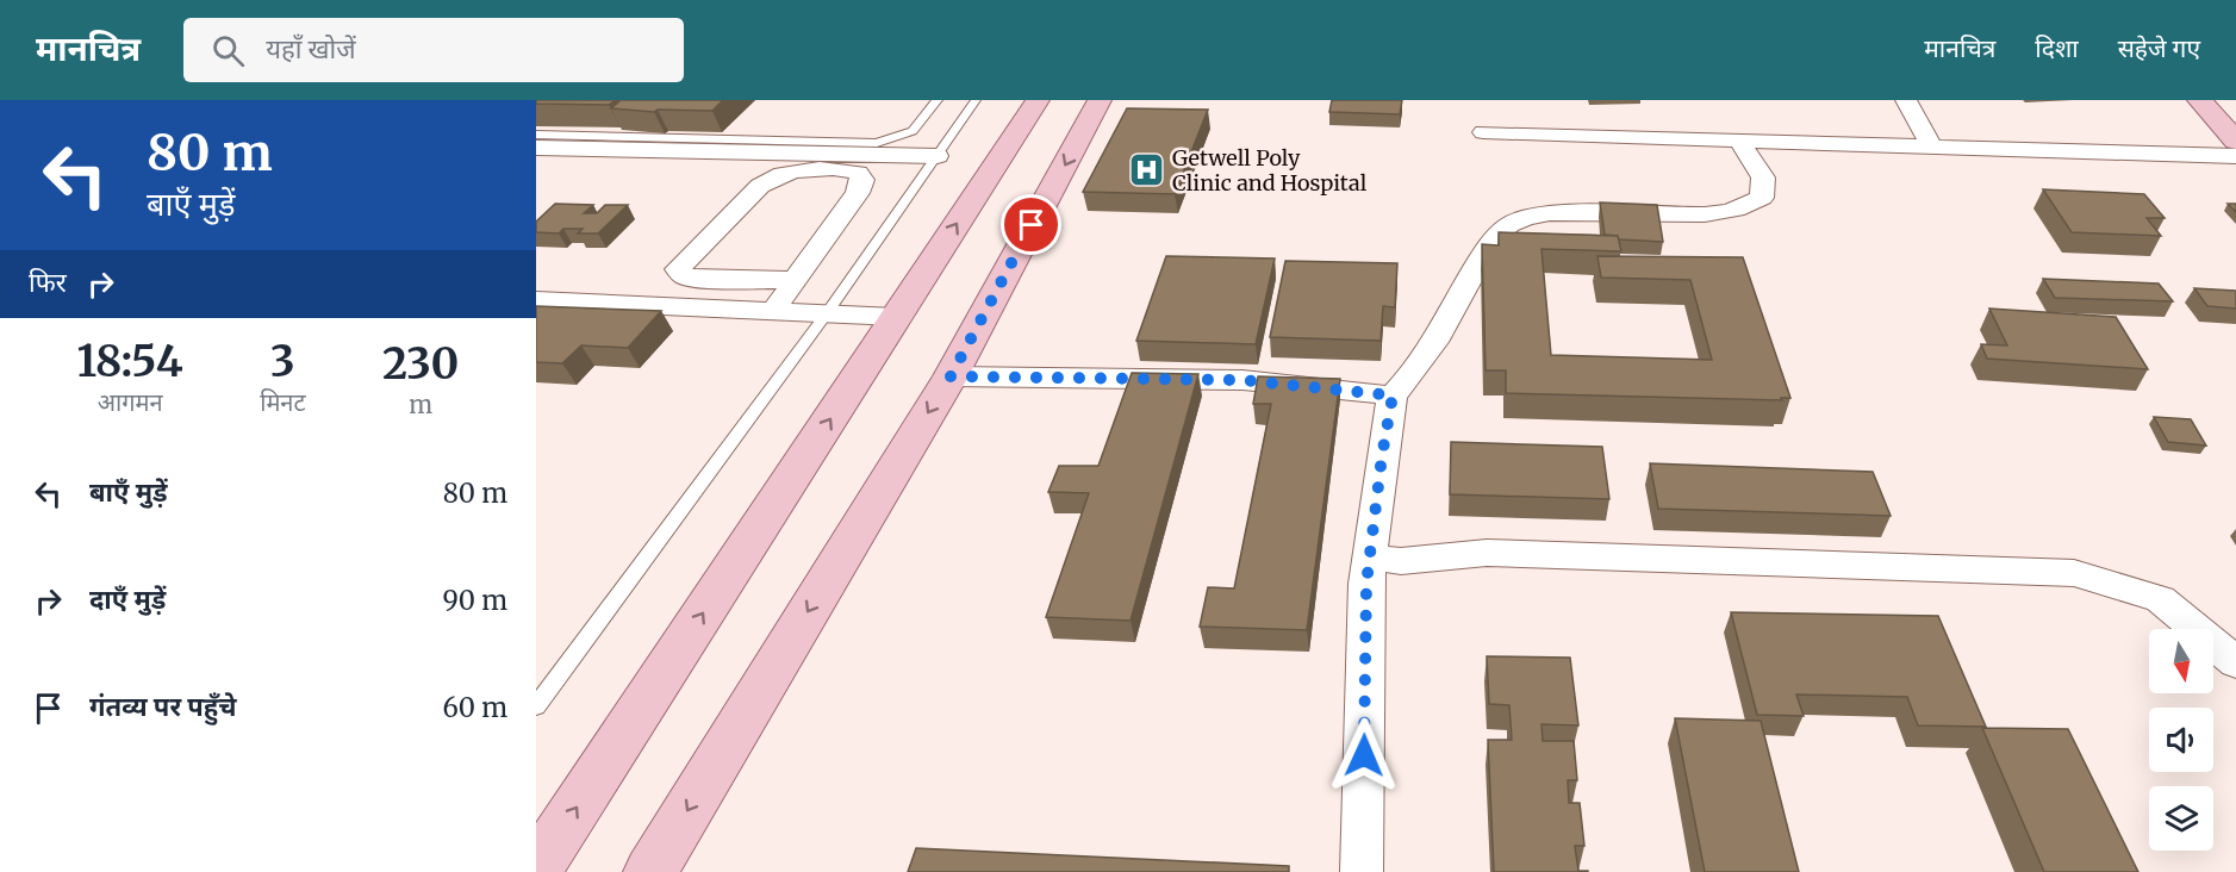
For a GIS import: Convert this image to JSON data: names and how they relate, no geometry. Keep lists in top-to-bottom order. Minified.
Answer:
{"places":{"hospital":["Getwell Poly Clinic and Hospital"]},"north":"bottom","page":{"header":"मानचित्र","search":"यहाँ खोजें","nav":["मानचित्र","दिशा","सहेजे गए"],"turn":["80 m","बाएँ मुड़ें"],"then":"फिर","eta":["18:54","आगमन","3","मिनट","230","m"],"list":[{"name":"बाएँ मुड़ें","value":"80 m"},{"name":"दाएँ मुड़ें","value":"90 m"},{"name":"गंतव्य पर पहुँचे","value":"60 m"}]}}
